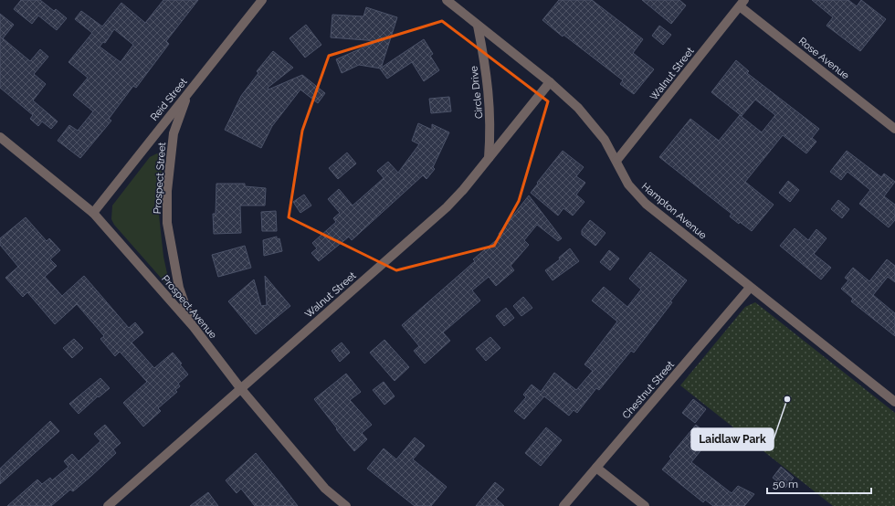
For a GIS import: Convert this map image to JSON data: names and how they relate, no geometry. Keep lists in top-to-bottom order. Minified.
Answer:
{"streets":{"street":["Rose Avenue","Walnut Street","Circle Drive","Reid Street","Prospect Street","Hampton Avenue","Prospect Avenue","Chestnut Street"]},"crossings":[["Rose Avenue","Walnut Street"],["Walnut Street","Circle Drive"],["Walnut Street","Hampton Avenue"],["Walnut Street","Prospect Avenue"],["Circle Drive","Hampton Avenue"],["Reid Street","Prospect Street"],["Reid Street","Prospect Avenue"],["Prospect Street","Prospect Avenue"],["Hampton Avenue","Chestnut Street"]],"places":["Laidlaw Park"],"scale_bar":"50 m"}
